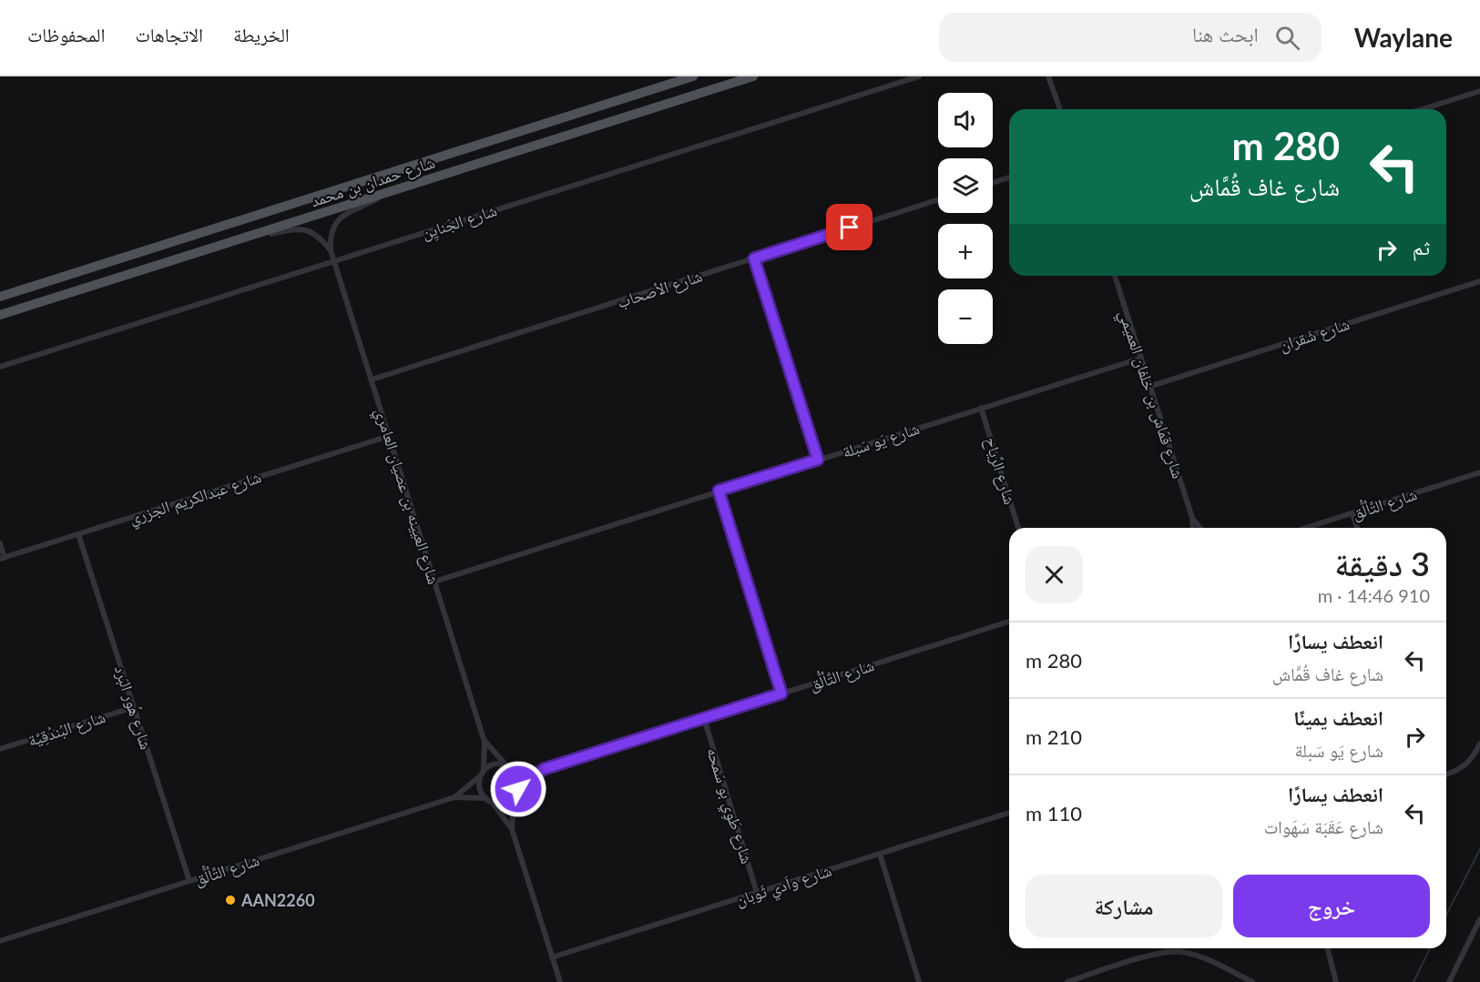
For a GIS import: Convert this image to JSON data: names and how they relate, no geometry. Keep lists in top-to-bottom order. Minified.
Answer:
{"streets":{"main road":["شارع حمدان بن محمد"],"street":["شارع الجَنايِن","شارع الأصحاب","شارع شَقران","شارع قمّاش بن خلفان العميمي","شارع يَو سَبلة","شارع الرِّياح","شارع العيينه بن عصيان العامري","شارع عبدالكريم الجزري","شارع التَّألُّق","شارع هُور البَرد","شارع البُندُقِيَّة","شارع طَوِي بو سَمحه","شارع واَدي ثَوبان"]},"crossings":[["شارع حمدان بن محمد","شارع العيينه بن عصيان العامري"],["شارع الجَنايِن","شارع العيينه بن عصيان العامري"],["شارع الأصحاب","شارع العيينه بن عصيان العامري"],["شارع شَقران","شارع قمّاش بن خلفان العميمي"],["شارع قمّاش بن خلفان العميمي","شارع يَو سَبلة"],["شارع يَو سَبلة","شارع الرِّياح"],["شارع يَو سَبلة","شارع العيينه بن عصيان العامري"],["شارع العيينه بن عصيان العامري","شارع عبدالكريم الجزري"],["شارع العيينه بن عصيان العامري","شارع التَّألُّق"],["شارع عبدالكريم الجزري","شارع هُور البَرد"],["شارع التَّألُّق","شارع هُور البَرد"],["شارع التَّألُّق","شارع طَوِي بو سَمحه"],["شارع هُور البَرد","شارع البُندُقِيَّة"],["شارع طَوِي بو سَمحه","شارع واَدي ثَوبان"]],"places":["AAN2260"],"page":{"header":"Waylane","search":"ابحث هنا","nav":["الخريطة","الاتجاهات","المحفوظات"],"map_buttons":["+","−"],"turn":["280 m","شارع غاف قُمَّاش"],"then":"ثم","heading":["3 دقيقة","910 m · 14:46"],"list":[{"name":"انعطف يسارًا","note":"شارع غاف قُمَّاش","value":"280 m"},{"name":"انعطف يمينًا","note":"شارع يَو سَبلة","value":"210 m"},{"name":"انعطف يسارًا","note":"شارع عَقَبَة سَهَوات","value":"110 m"}],"buttons":["خروج","مشاركة"]}}
